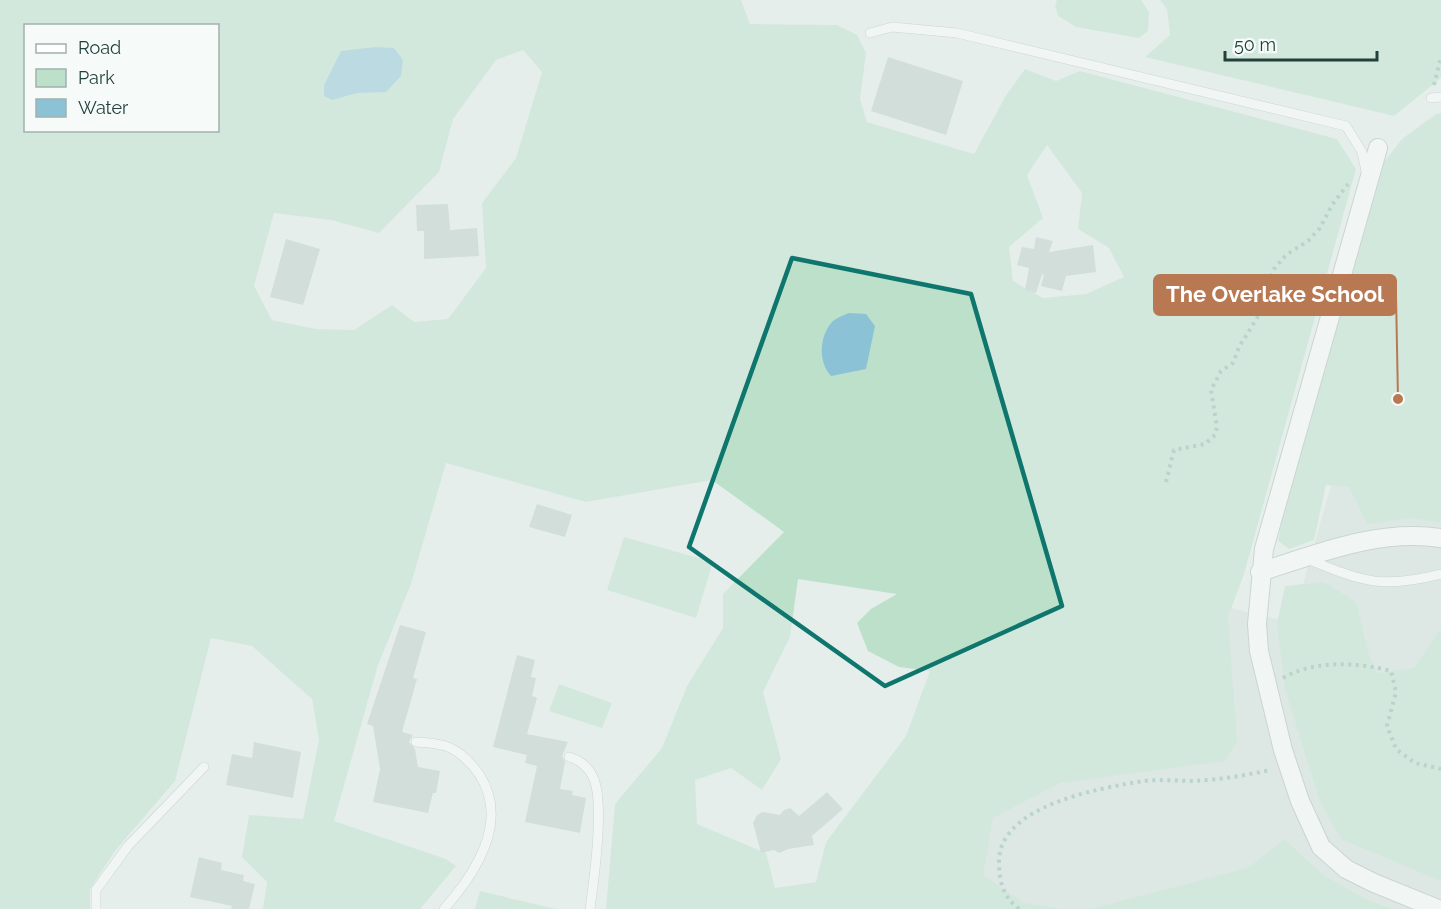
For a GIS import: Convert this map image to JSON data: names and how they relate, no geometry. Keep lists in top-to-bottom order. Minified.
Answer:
{"places":["The Overlake School"],"legend":["Road","Park","Water"],"scale_bar":"50 m"}
